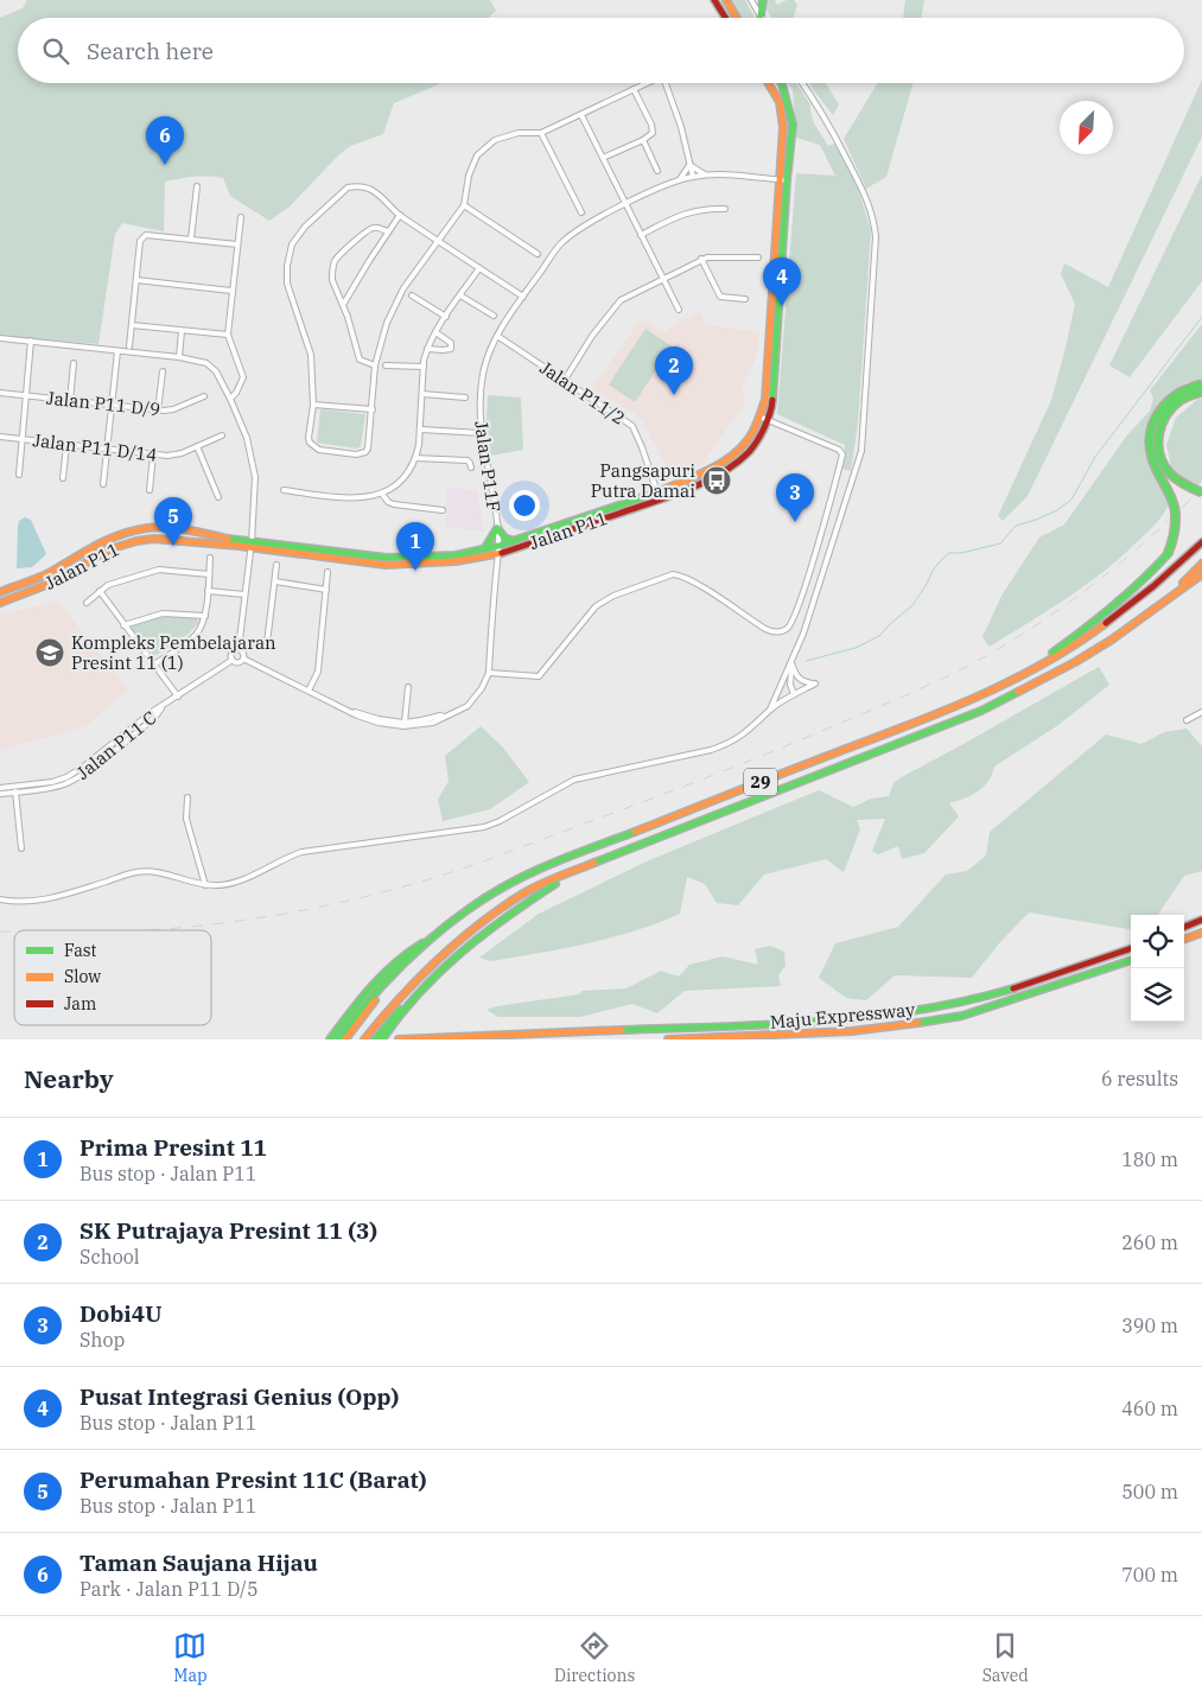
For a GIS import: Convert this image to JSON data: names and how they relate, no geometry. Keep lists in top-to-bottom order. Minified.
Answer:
{"streets":{"main road":["Jalan P11","29","Maju Expressway"],"street":["Jalan P11/2","Jalan P11 D/9","Jalan P11 D/14","Jalan P11F","Jalan P11 C"]},"crossings":[["Jalan P11/2","Jalan P11F"],["Jalan P11/2","Jalan P11"],["Jalan P11F","Jalan P11"]],"places":{"bus stop":["Pangsapuri Putra Damai"],"school or university":["Kompleks Pembelajaran Presint 11 (1)"]},"legend":["Fast","Slow","Jam"],"north":"bottom left","page":{"search":"Search here","pins":["6","4","2","3","5","1"],"heading":["Nearby","6 results"],"list":[{"mark":"1","name":"Prima Presint 11","note":"Bus stop · Jalan P11","value":"180 m"},{"mark":"2","name":"SK Putrajaya Presint 11 (3)","note":"School","value":"260 m"},{"mark":"3","name":"Dobi4U","note":"Shop","value":"390 m"},{"mark":"4","name":"Pusat Integrasi Genius (Opp)","note":"Bus stop · Jalan P11","value":"460 m"},{"mark":"5","name":"Perumahan Presint 11C (Barat)","note":"Bus stop · Jalan P11","value":"500 m"},{"mark":"6","name":"Taman Saujana Hijau","note":"Park · Jalan P11 D/5","value":"700 m"}],"nav":["Map","Directions","Saved"]}}
